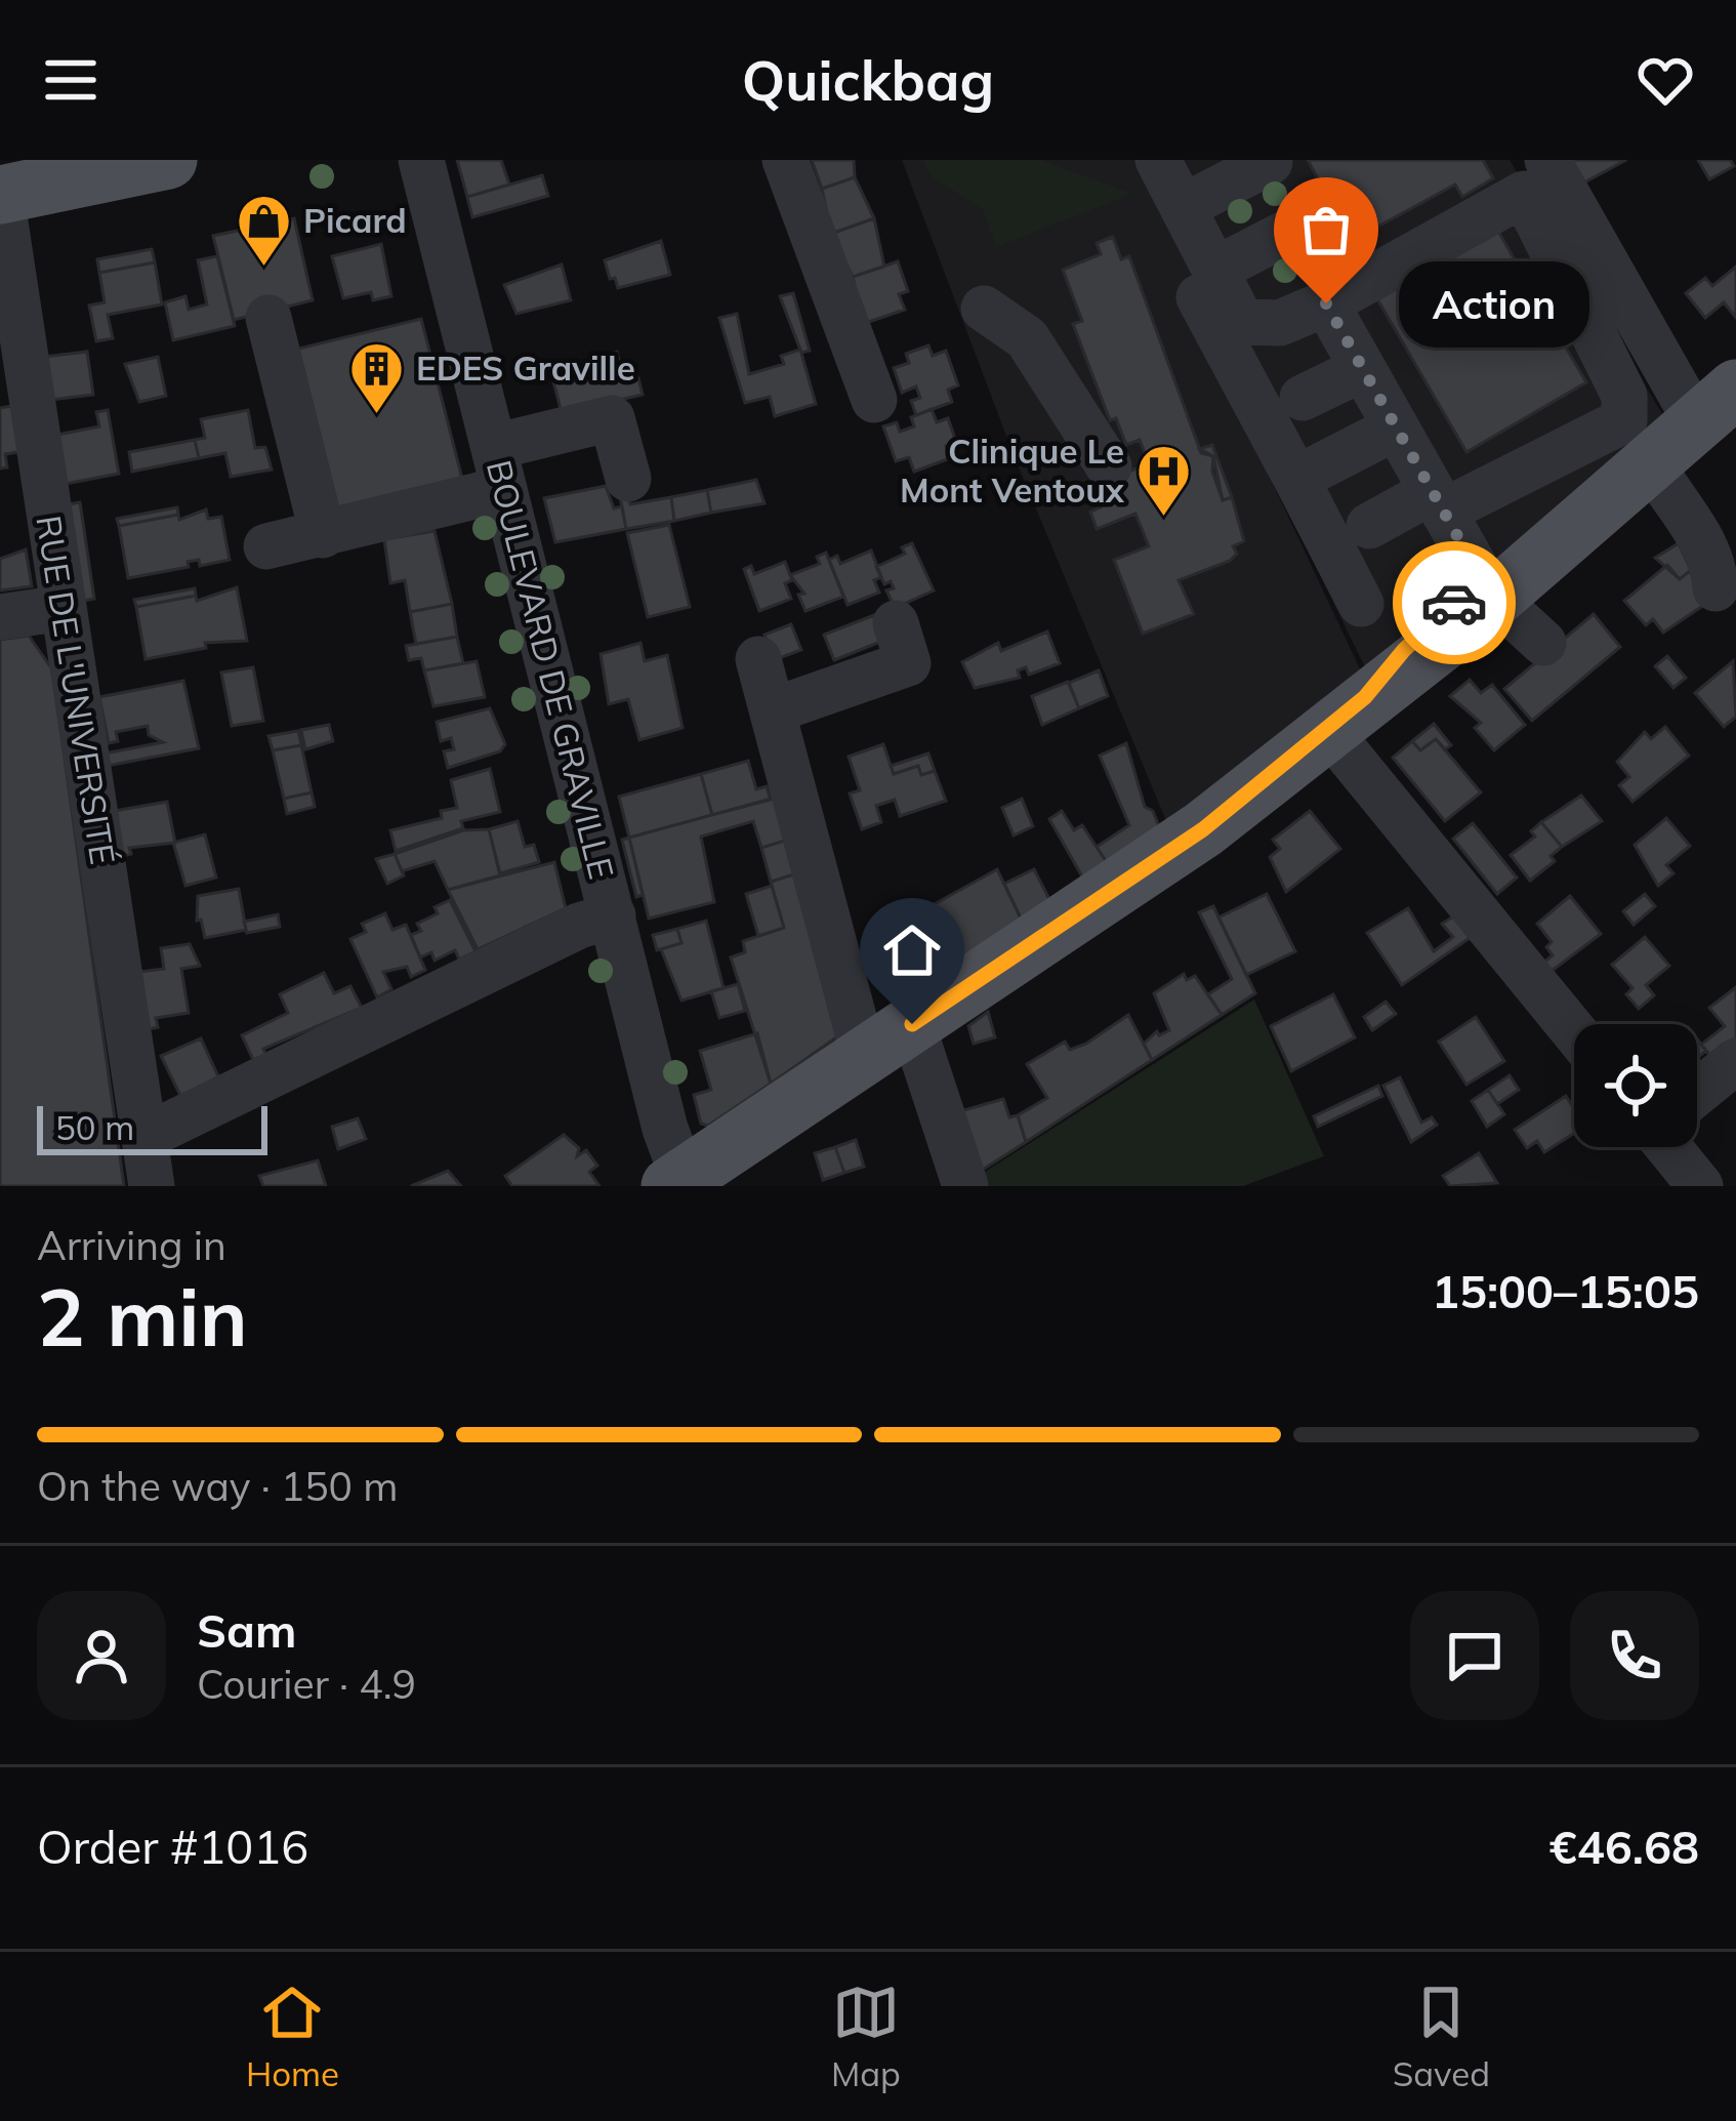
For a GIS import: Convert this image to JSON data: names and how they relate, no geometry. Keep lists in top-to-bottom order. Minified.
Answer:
{"streets":{"street":["BOULEVARD DE GRAVILLE","RUE DE L'UNIVERSITÉ"]},"places":{"shop":["Picard"],"other":["Action"],"building":["EDES Graville"],"hospital":["Clinique Le Mont Ventoux"]},"scale_bar":"50 m","page":{"header":"Quickbag","bubble":"Action","scale":"50 m","heading":["2 min","Arriving in","15:00–15:05"],"panel":["Sam","Courier · 4.9","Order #1016","€46.68"],"bar":"On the way · 150 m","tabs":["Home","Map","Saved"]}}
